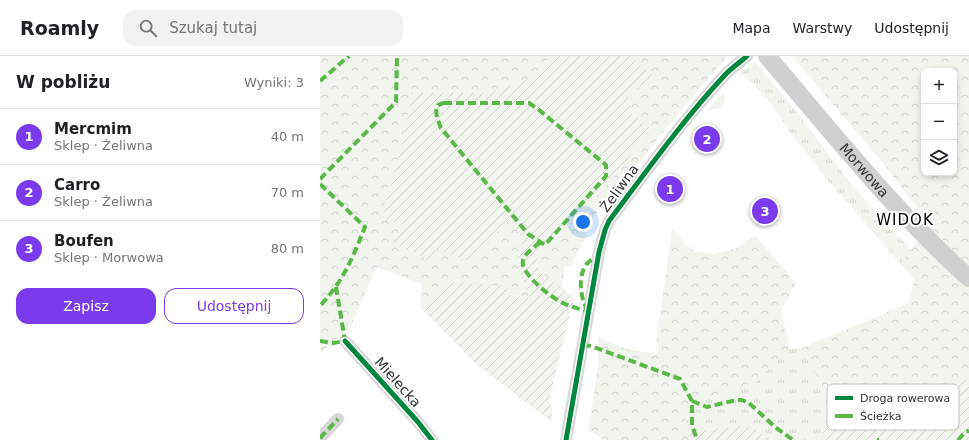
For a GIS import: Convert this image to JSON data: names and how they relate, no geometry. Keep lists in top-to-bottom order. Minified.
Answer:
{"streets":{"main road":["Morwowa"],"street":["Żeliwna","Mielecka"]},"districts":["WIDOK"],"legend":["Droga rowerowa","Ścieżka"],"page":{"header":"Roamly","search":"Szukaj tutaj","nav":["Mapa","Warstwy","Udostępnij"],"heading":["W pobliżu","Wyniki: 3"],"map_buttons":["+","−"],"list":[{"mark":"1","name":"Mercmim","note":"Sklep · Żeliwna","value":"40 m"},{"mark":"2","name":"Carro","note":"Sklep · Żeliwna","value":"70 m"},{"mark":"3","name":"Boufen","note":"Sklep · Morwowa","value":"80 m"}],"pins":["2","1","3"],"buttons":["Zapisz","Udostępnij"]}}
